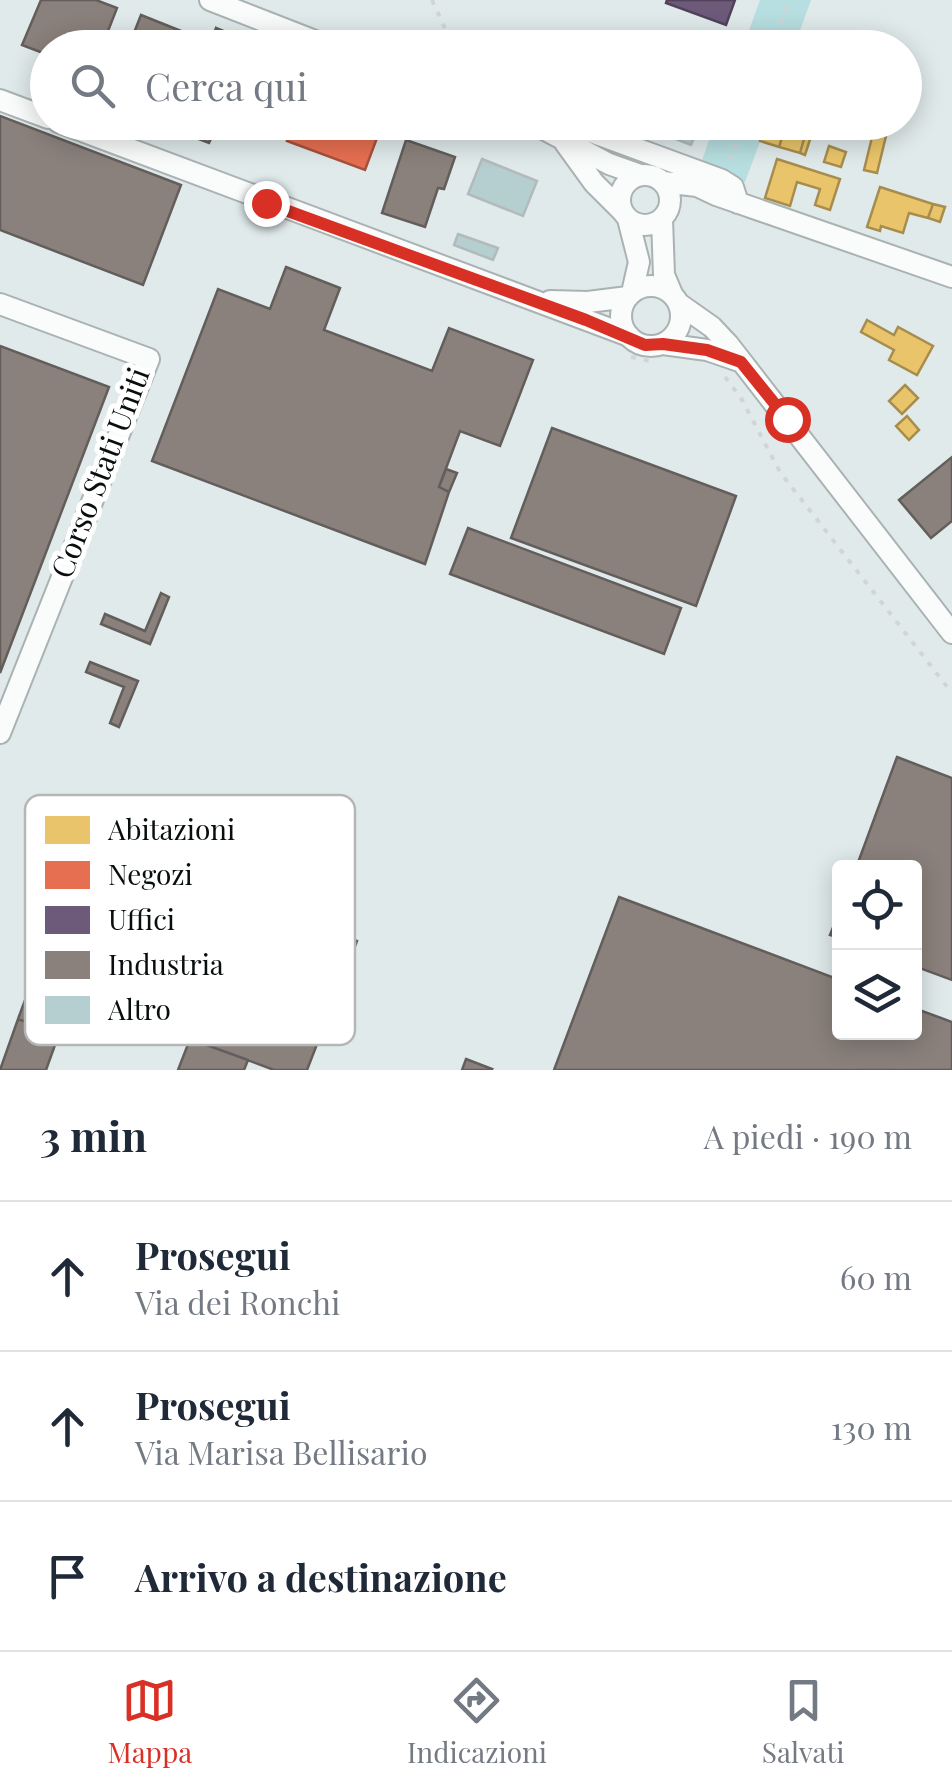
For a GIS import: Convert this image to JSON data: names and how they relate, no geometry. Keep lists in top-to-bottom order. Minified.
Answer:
{"streets":{"street":["Corso Stati Uniti"]},"legend":["Abitazioni","Negozi","Uffici","Industria","Altro"],"page":{"search":"Cerca qui","heading":["3 min","A piedi · 190 m"],"list":[["Prosegui","Via dei Ronchi","60 m"],["Prosegui","Via Marisa Bellisario","130 m"],"Arrivo a destinazione"],"nav":["Mappa","Indicazioni","Salvati"]}}
